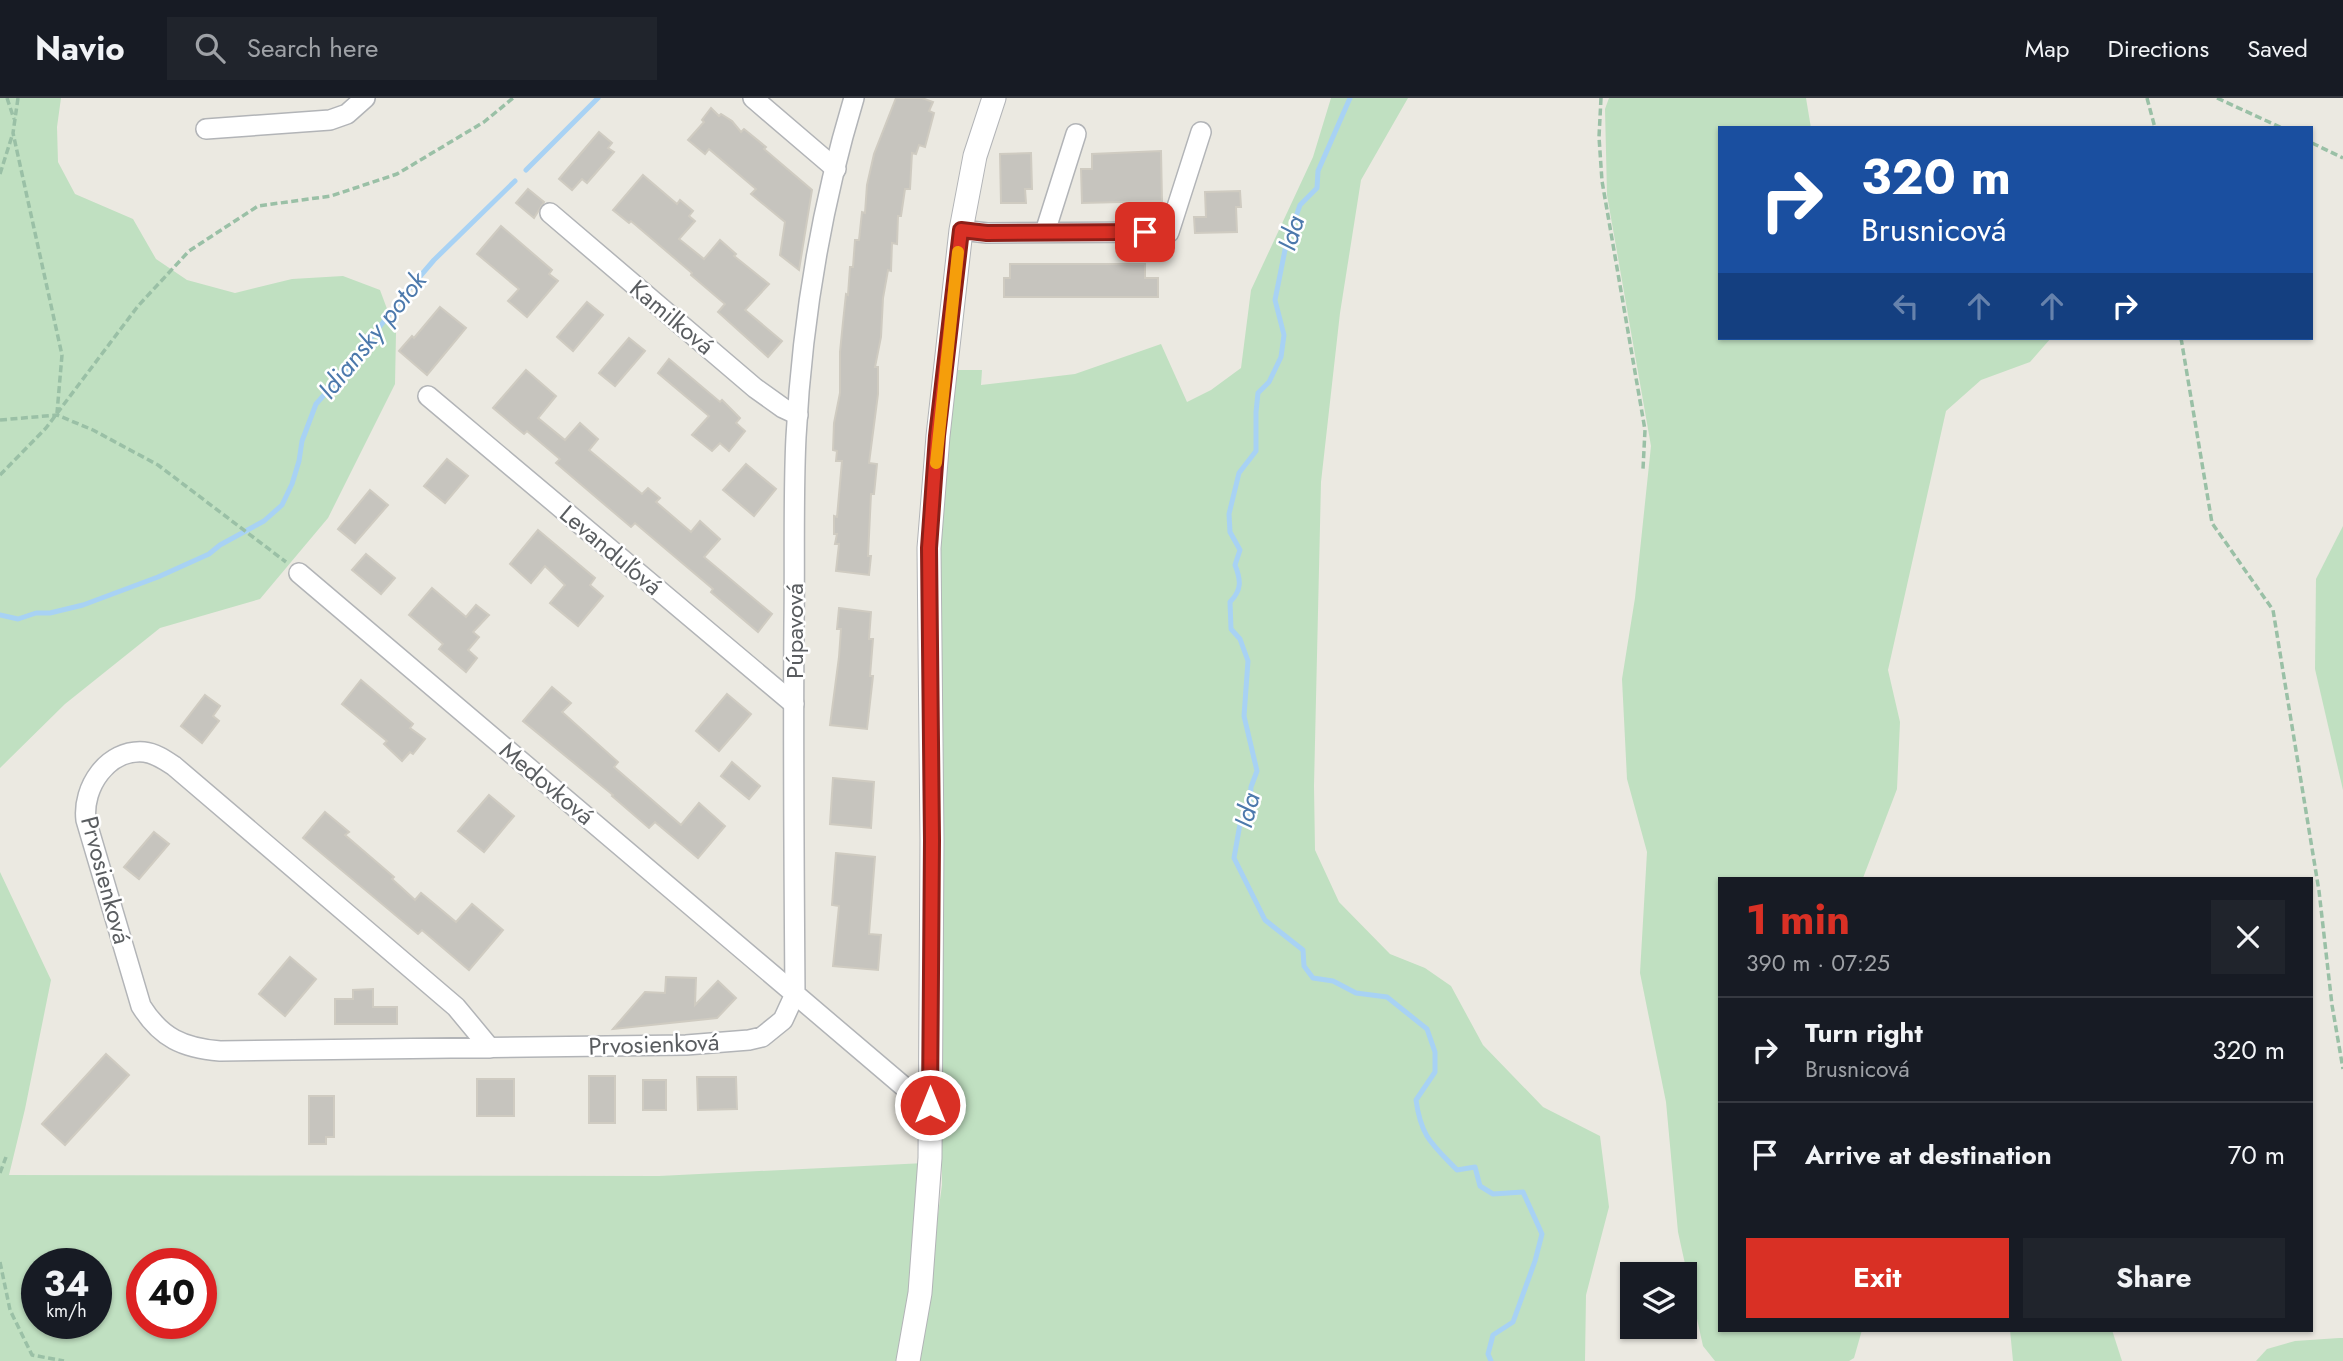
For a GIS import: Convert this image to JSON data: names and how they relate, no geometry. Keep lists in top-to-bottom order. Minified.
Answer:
{"streets":{"street":["Kamilková","Levanduľová","Púpavová","Medovková","Prvosienková"]},"crossings":[["Kamilková","Púpavová"],["Levanduľová","Púpavová"],["Púpavová","Medovková"],["Púpavová","Prvosienková"],["Medovková","Prvosienková"]],"water":["Ida","Idiansky potok"],"page":{"header":"Navio","search":"Search here","nav":["Map","Directions","Saved"],"turn":["320 m","Brusnicová"],"heading":["1 min","390 m · 07:25"],"list":[{"name":"Turn right","note":"Brusnicová","value":"320 m"},{"name":"Arrive at destination","value":"70 m"}],"buttons":["Exit","Share"],"speed":"34 km/h","limit":"40"}}
